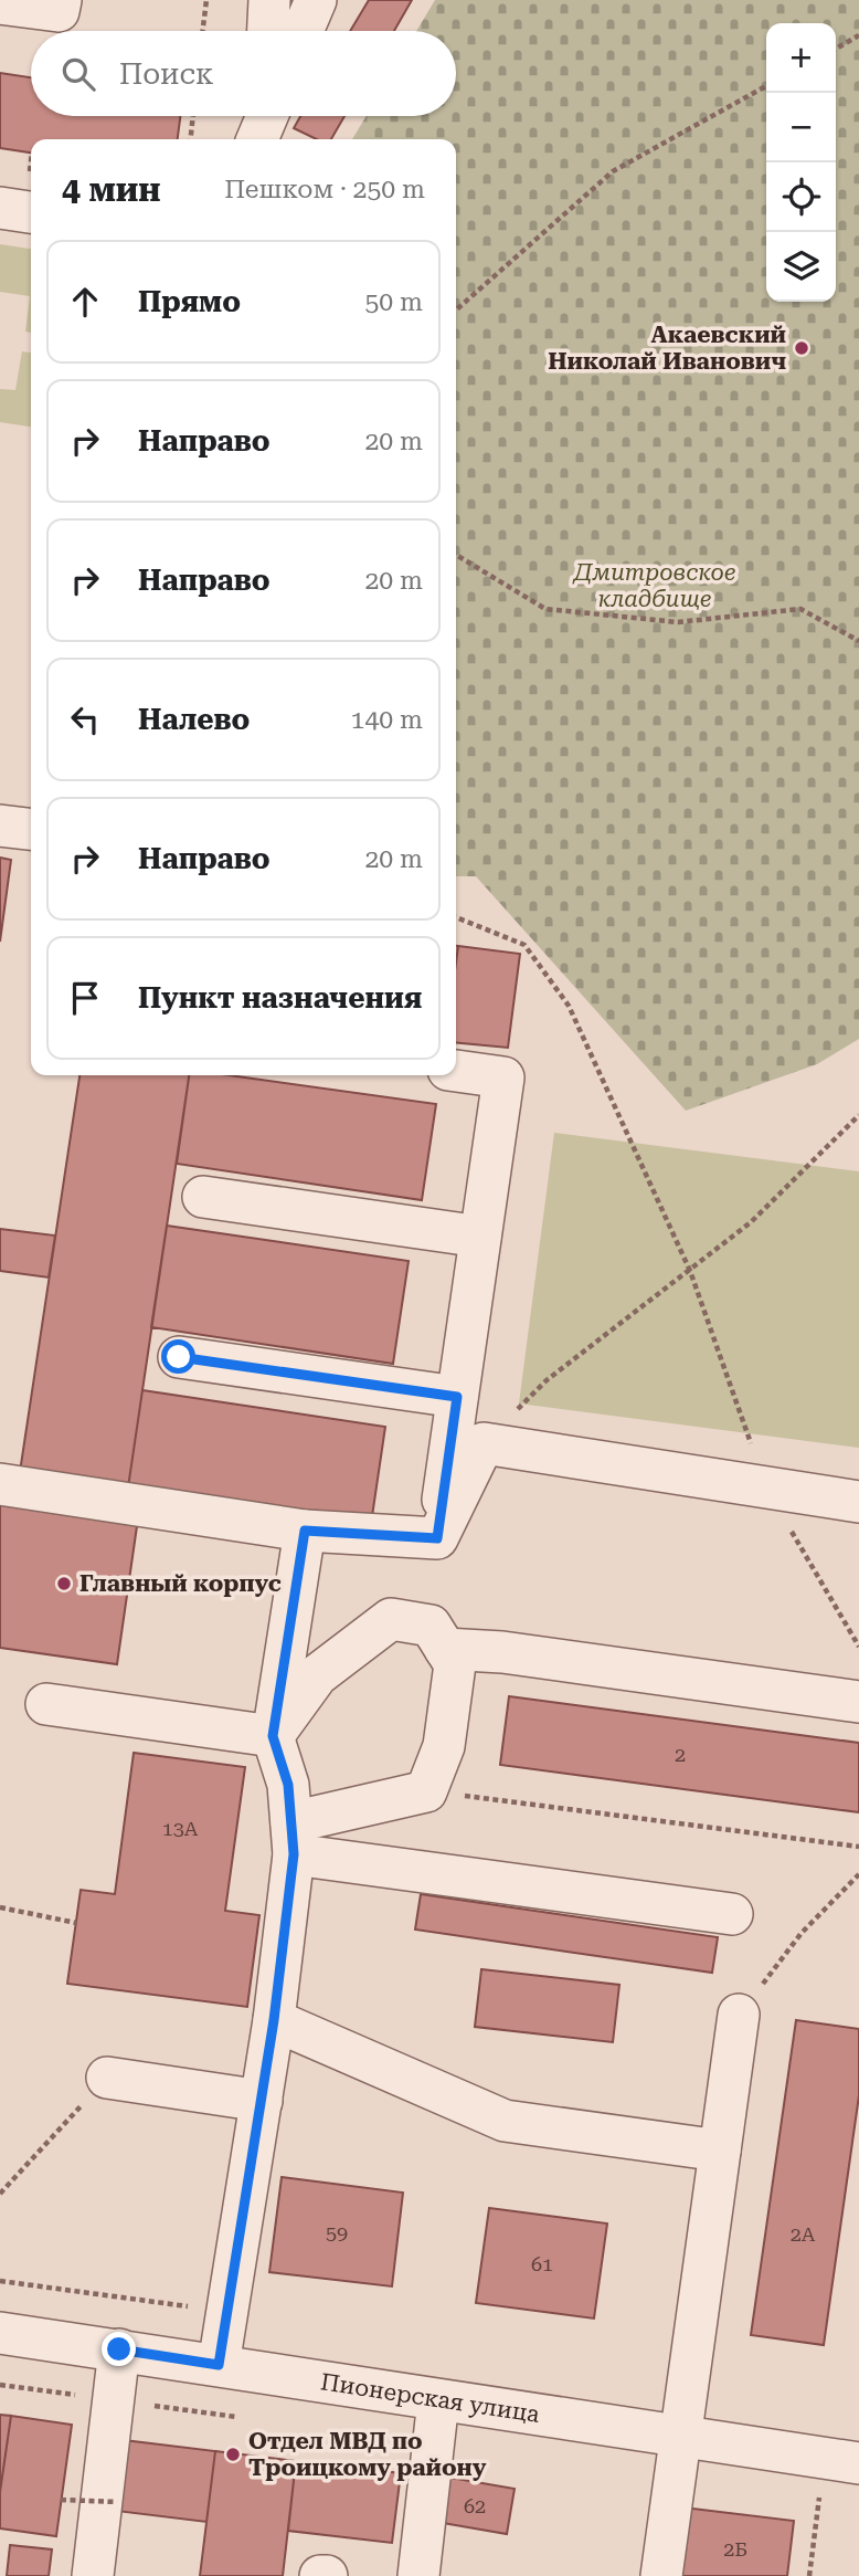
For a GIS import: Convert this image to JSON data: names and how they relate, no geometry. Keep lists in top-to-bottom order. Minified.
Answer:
{"streets":{"street":["Пионерская улица"]},"parks":["Дмитровское кладбище"],"places":["Акаевский Николай Иванович","Главный корпус","Отдел МВД по Троицкому району"],"house_numbers":["2","13А","59","2А","61","62","2Б"],"page":{"map_buttons":["+","−"],"search":"Поиск","heading":["4 мин","Пешком · 250 m"],"list":[["Прямо","50 m"],["Направо","20 m"],["Направо","20 m"],["Налево","140 m"],["Направо","20 m"],"Пункт назначения"]}}
